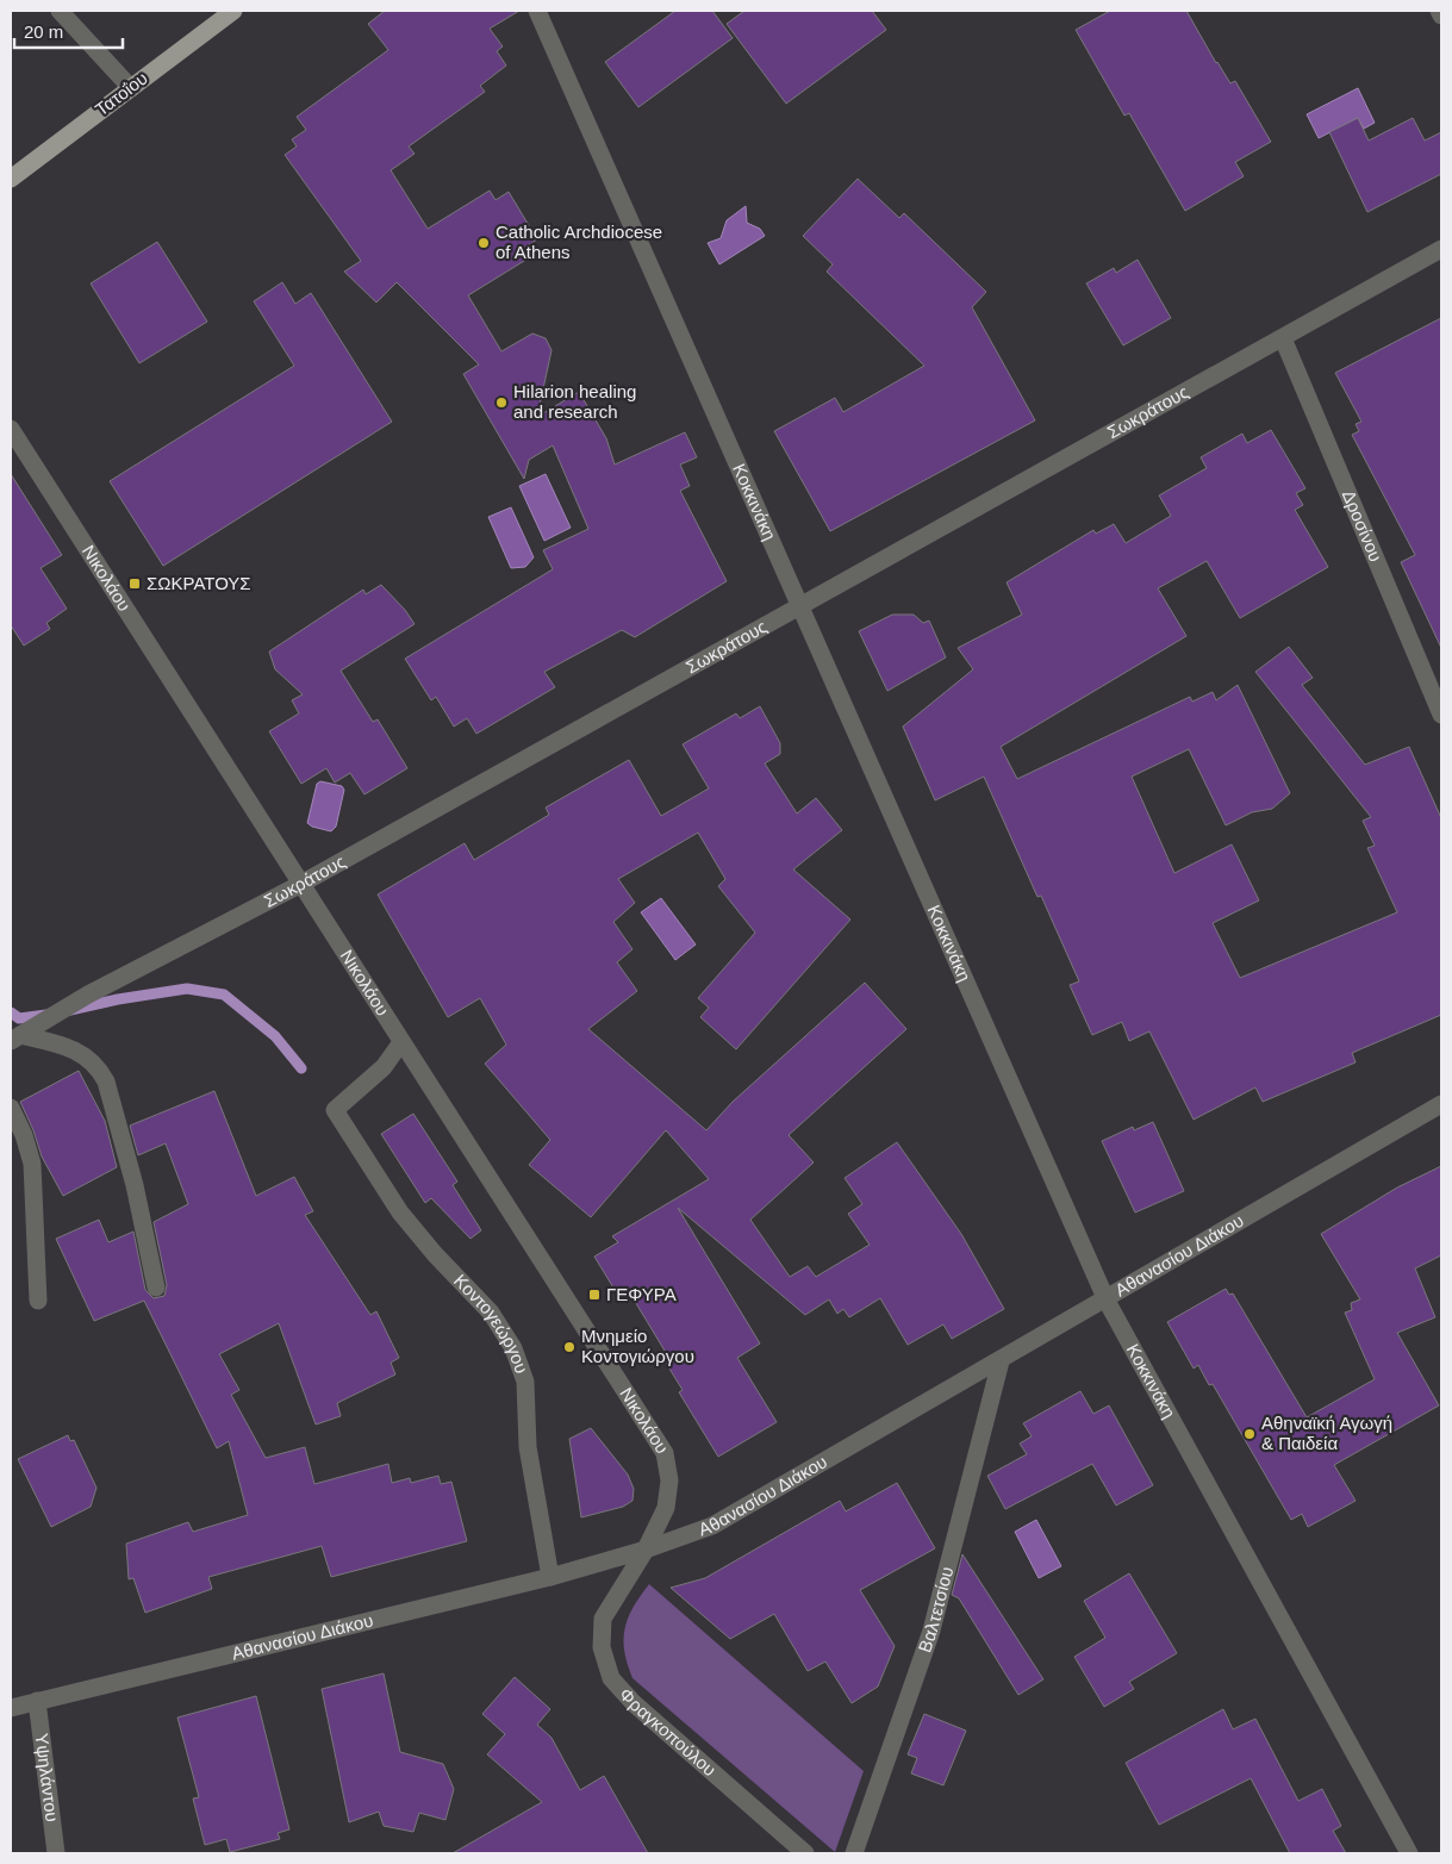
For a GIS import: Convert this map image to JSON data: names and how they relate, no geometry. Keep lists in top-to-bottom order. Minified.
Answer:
{"streets":{"main road":["Τατοΐου"],"street":["Σωκράτους","Κοκκινάκη","Δροσίνου","Νικολάου","Αθανασίου Διάκου","Κοντογεώργου","Βαλτετσίου","Φραγκοπούλου","Υψηλάντου"]},"crossings":[["Σωκράτους","Κοκκινάκη"],["Σωκράτους","Δροσίνου"],["Σωκράτους","Νικολάου"],["Κοκκινάκη","Αθανασίου Διάκου"],["Νικολάου","Αθανασίου Διάκου"],["Νικολάου","Κοντογεώργου"],["Νικολάου","Φραγκοπούλου"],["Αθανασίου Διάκου","Κοντογεώργου"],["Αθανασίου Διάκου","Βαλτετσίου"],["Αθανασίου Διάκου","Φραγκοπούλου"],["Αθανασίου Διάκου","Υψηλάντου"]],"places":{"other":["Catholic Archdiocese of Athens","Hilarion healing and research","Μνημείο Κοντογιώργου","Αθηναϊκή Αγωγή & Παιδεία"],"transit":["ΣΩΚΡΑΤΟΥΣ","ΓΕΦΥΡΑ"]},"scale_bar":"20 m"}
